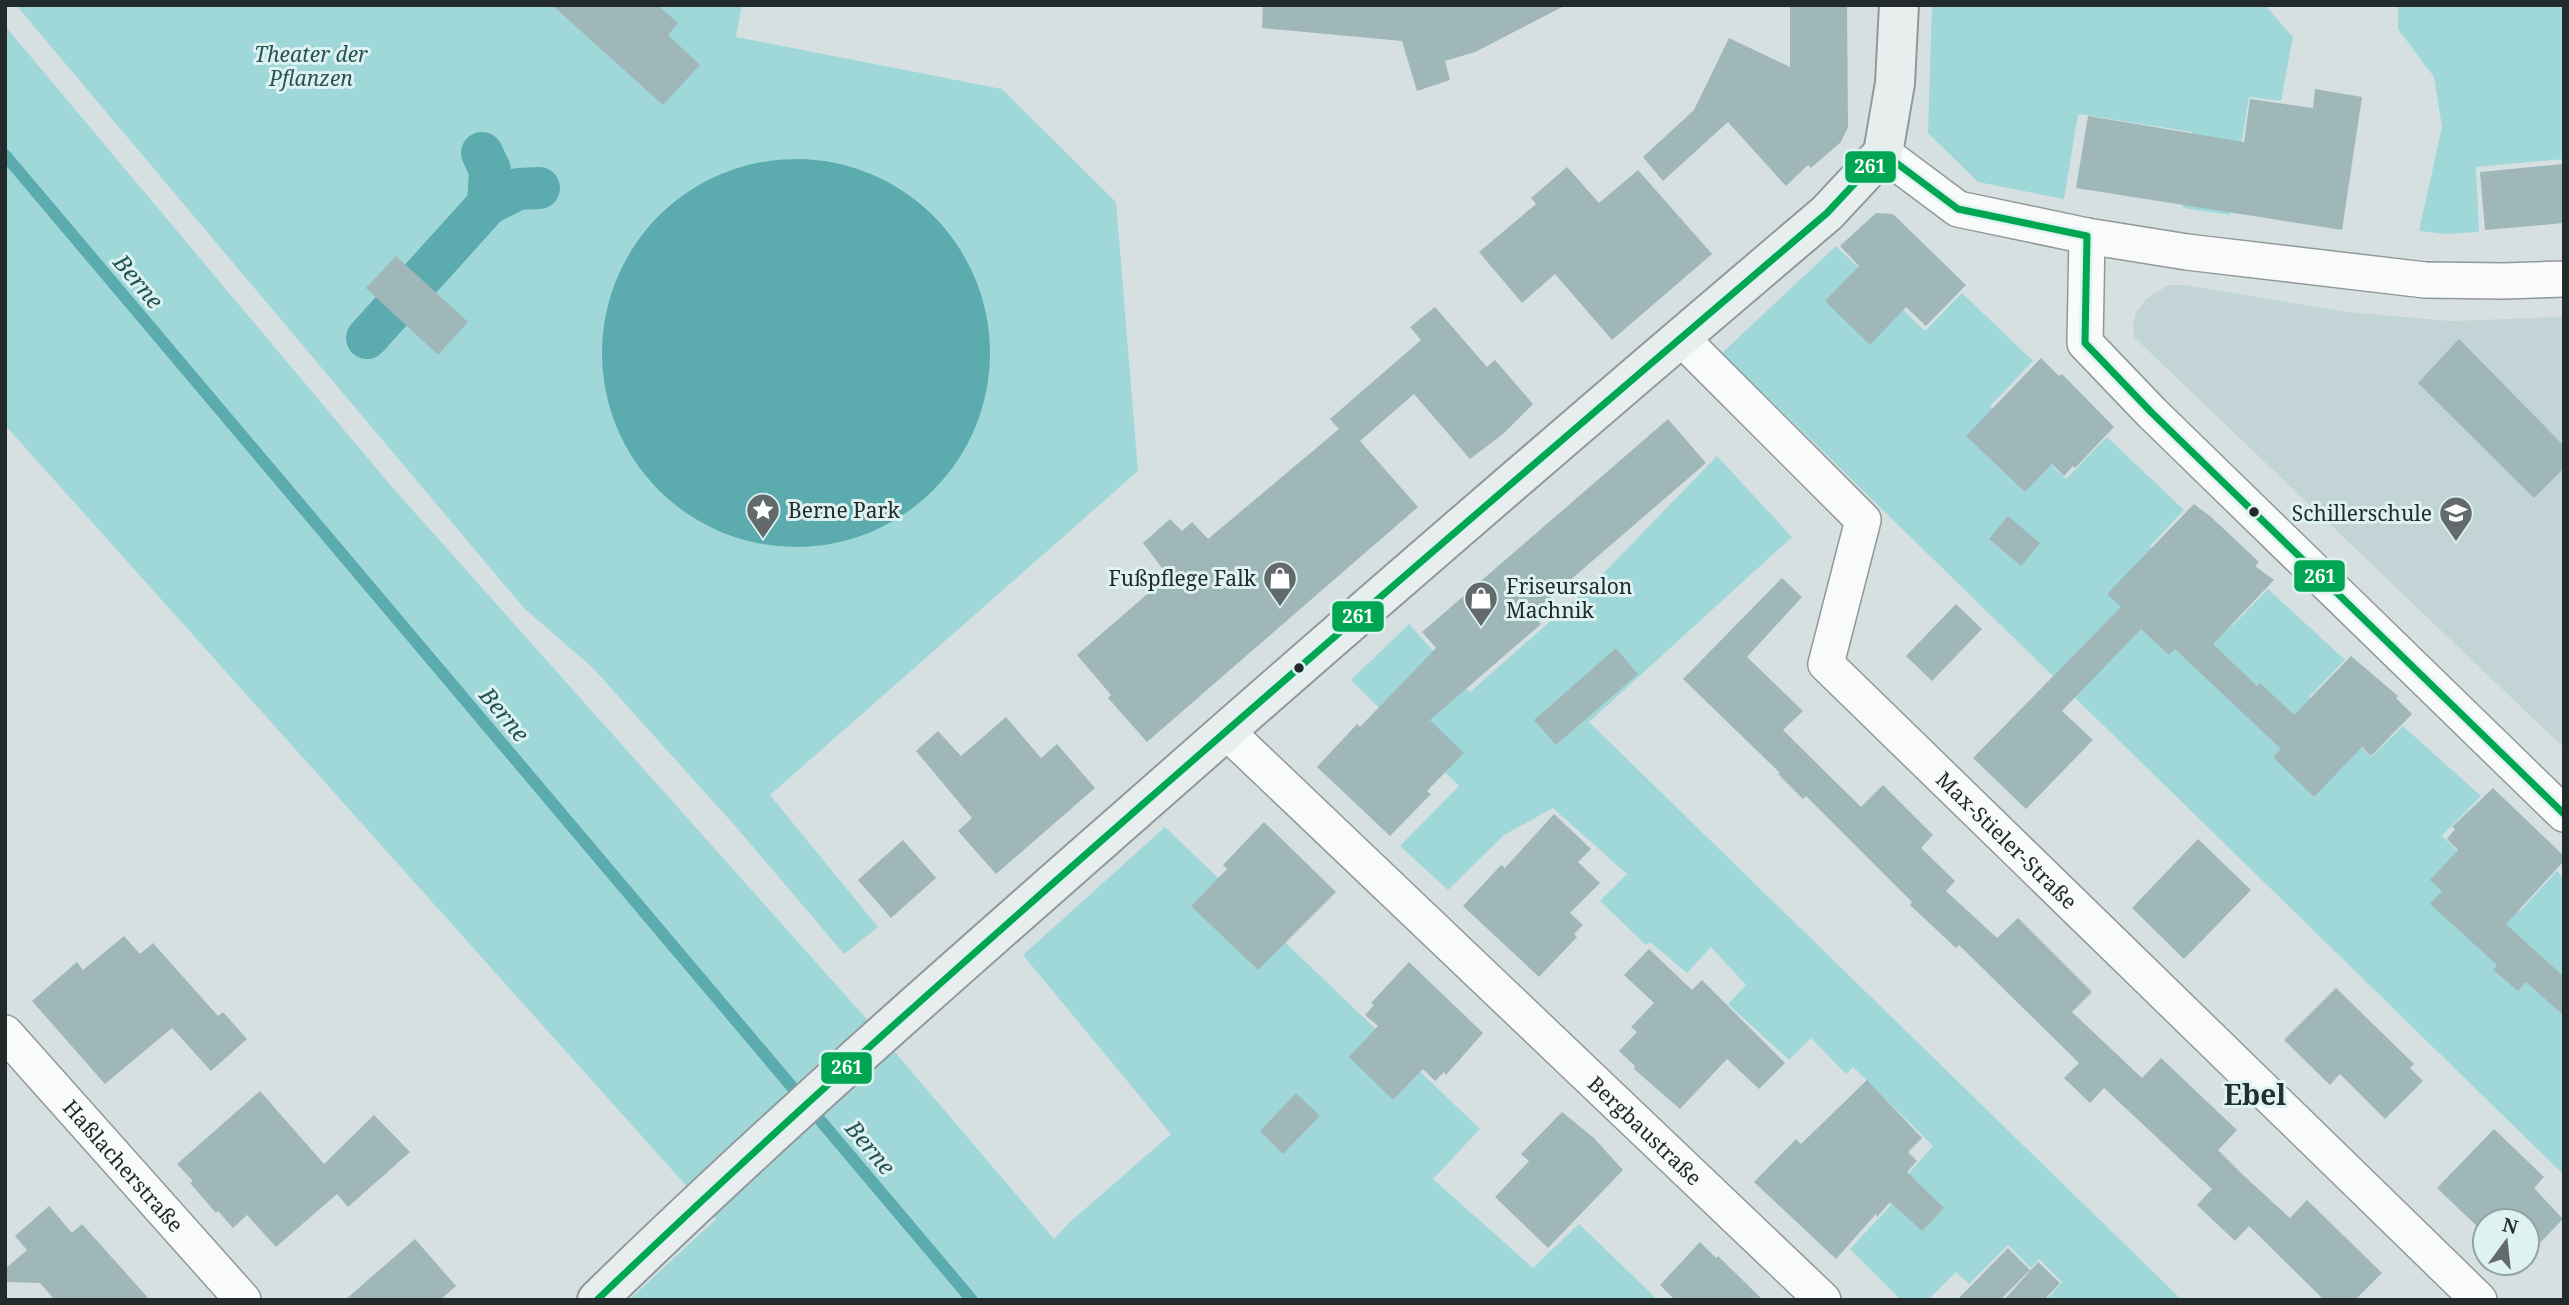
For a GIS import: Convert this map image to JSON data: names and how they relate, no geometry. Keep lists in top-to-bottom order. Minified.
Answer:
{"streets":{"street":["Max-Stieler-Straße","Bergbaustraße","Haßlacherstraße"]},"districts":["Ebel"],"water":["Berne"],"parks":["Theater der Pflanzen"],"places":{"place":["Berne Park"],"school or university":["Schillerschule"],"shop":["Fußpflege Falk","Friseursalon Machnik"]},"lines":["transit line 261"],"north":"top"}
